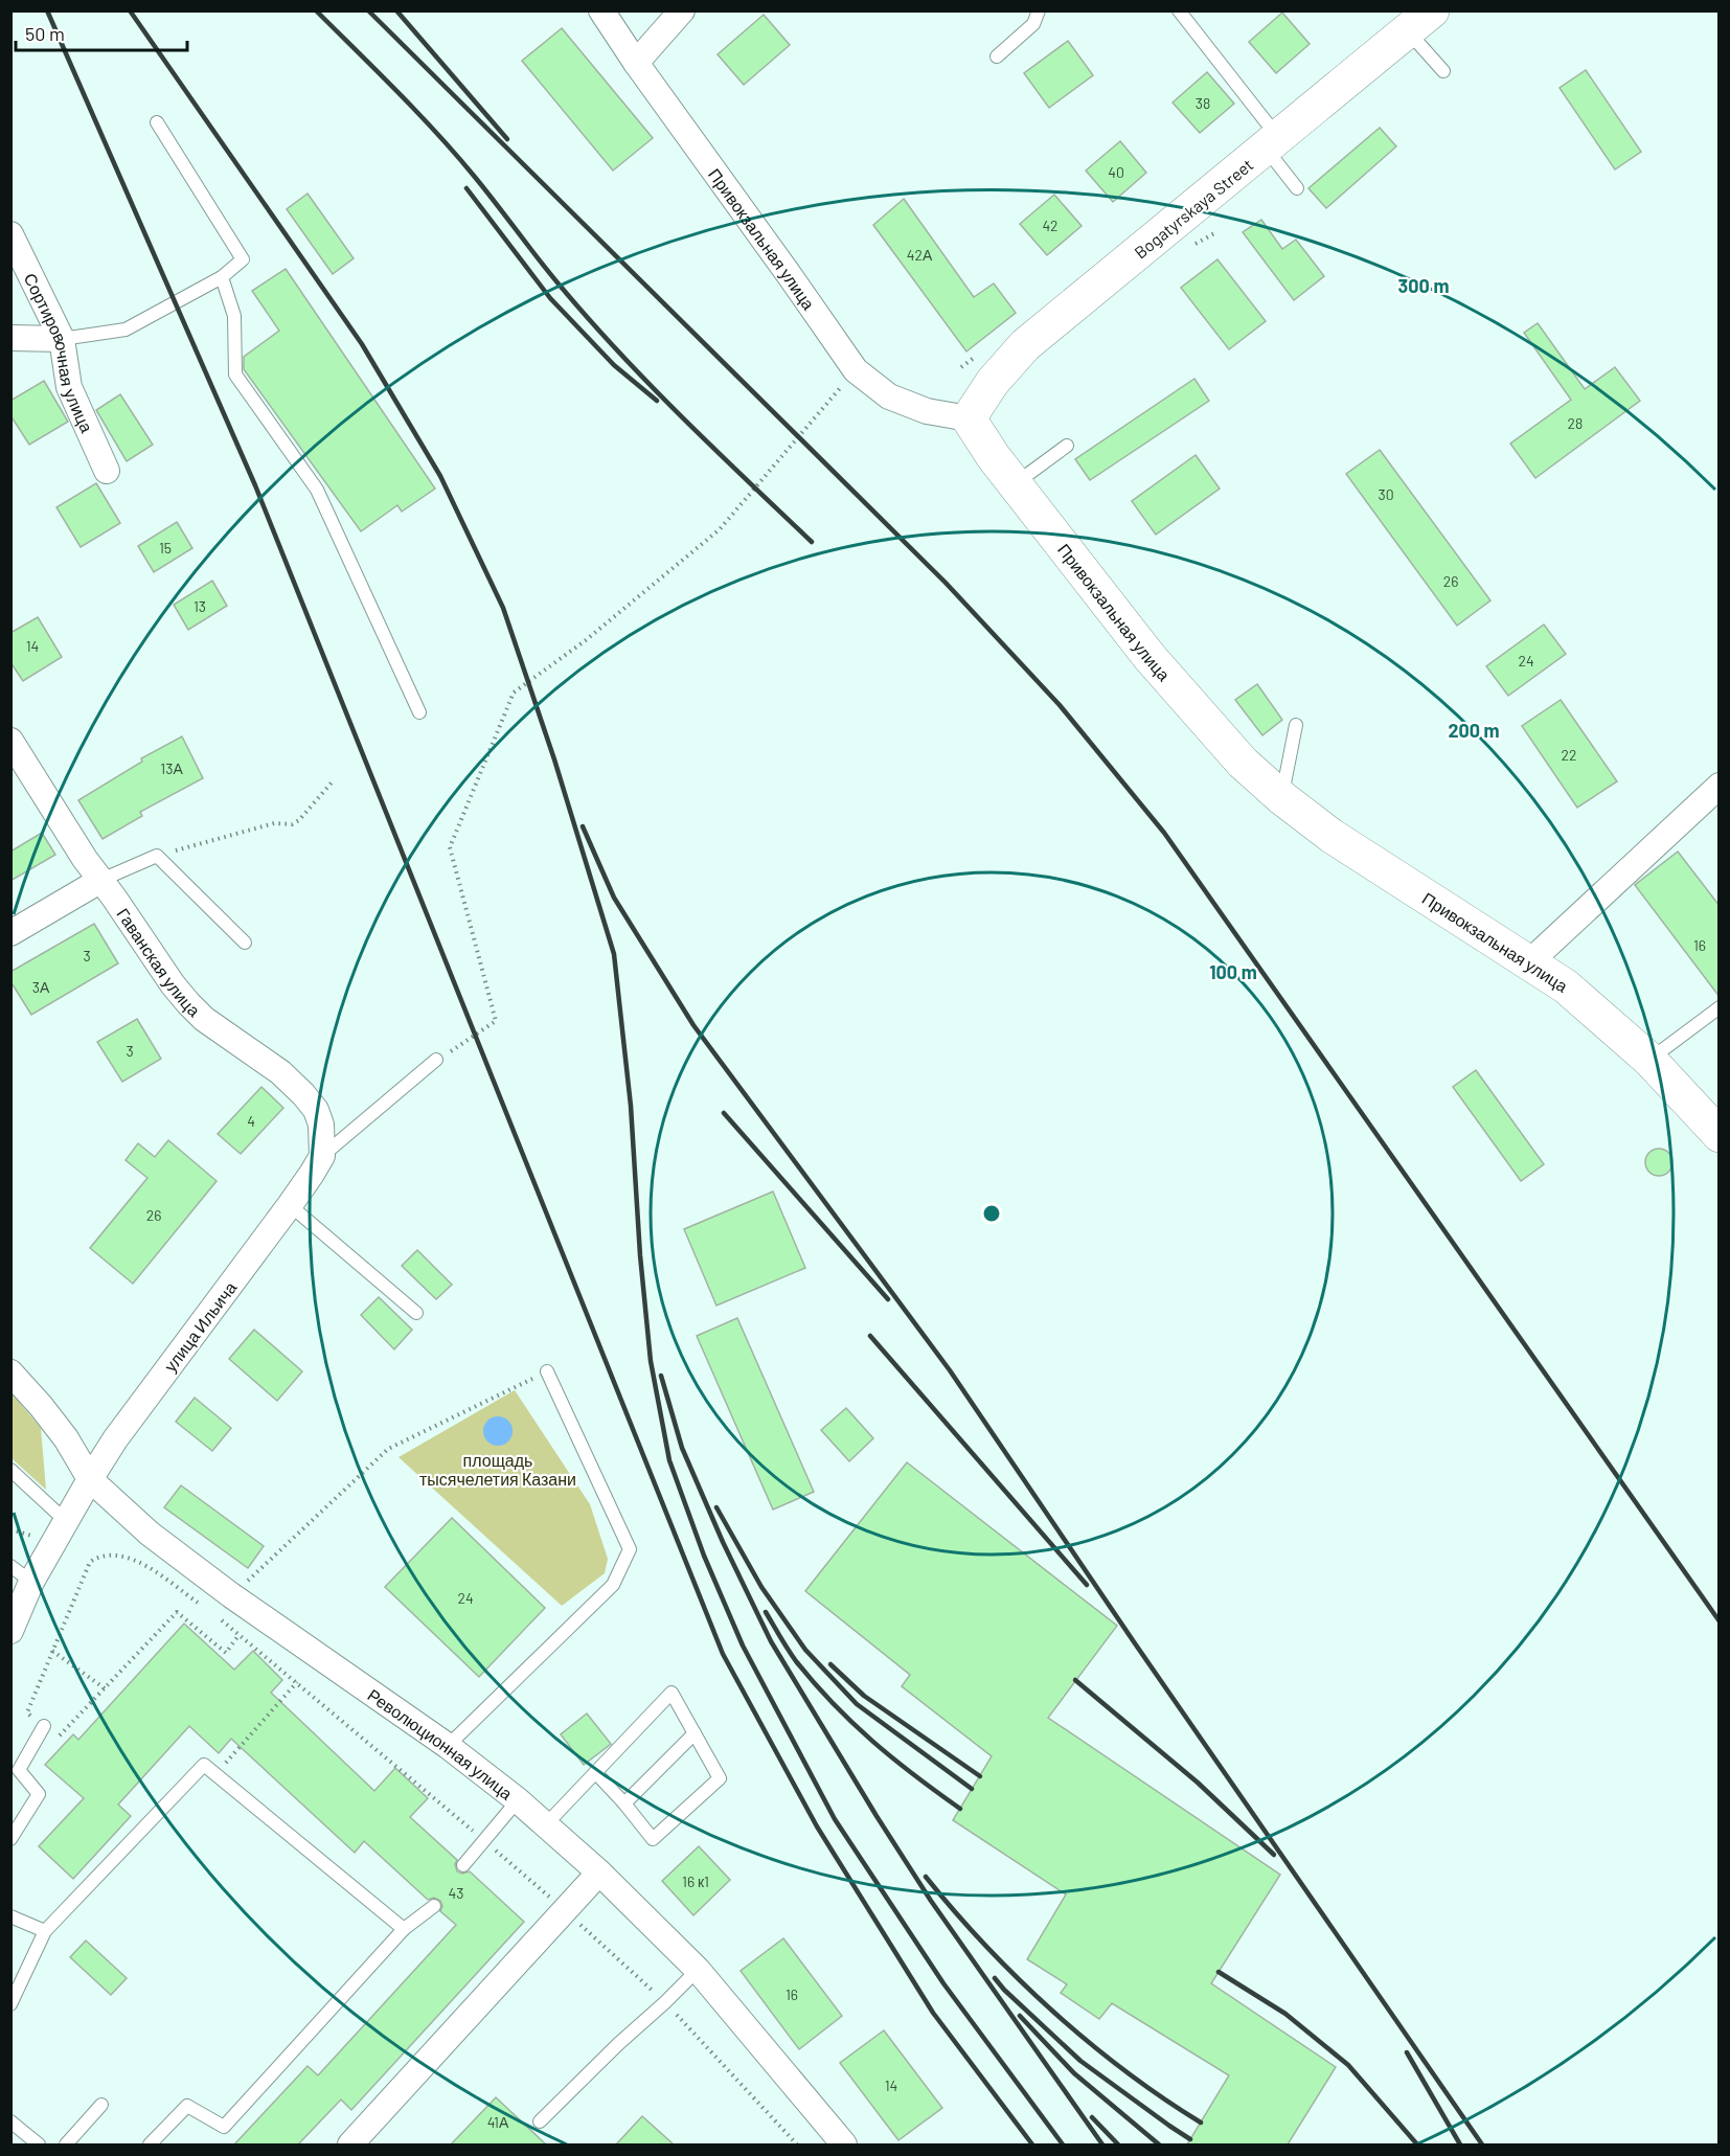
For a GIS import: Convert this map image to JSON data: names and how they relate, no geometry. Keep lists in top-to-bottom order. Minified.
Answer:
{"streets":{"main road":["Bogatyrskaya Street","Привокзальная улица"],"street":["Сортировочная улица","Гаванская улица","улица Ильича","Революционная улица"]},"crossings":[["Bogatyrskaya Street","Привокзальная улица"],["Гаванская улица","улица Ильича"],["улица Ильича","Революционная улица"]],"parks":["площадь тысячелетия Казани"],"house_numbers":["38","40","42","42А","28","30","15","26","13","14","24","22","13А","16","3","3А","3","4","26","24","16 к1","43","16","14","41А"],"scale_bar":"50 m","rings":["300 m","200 m","100 m"]}
